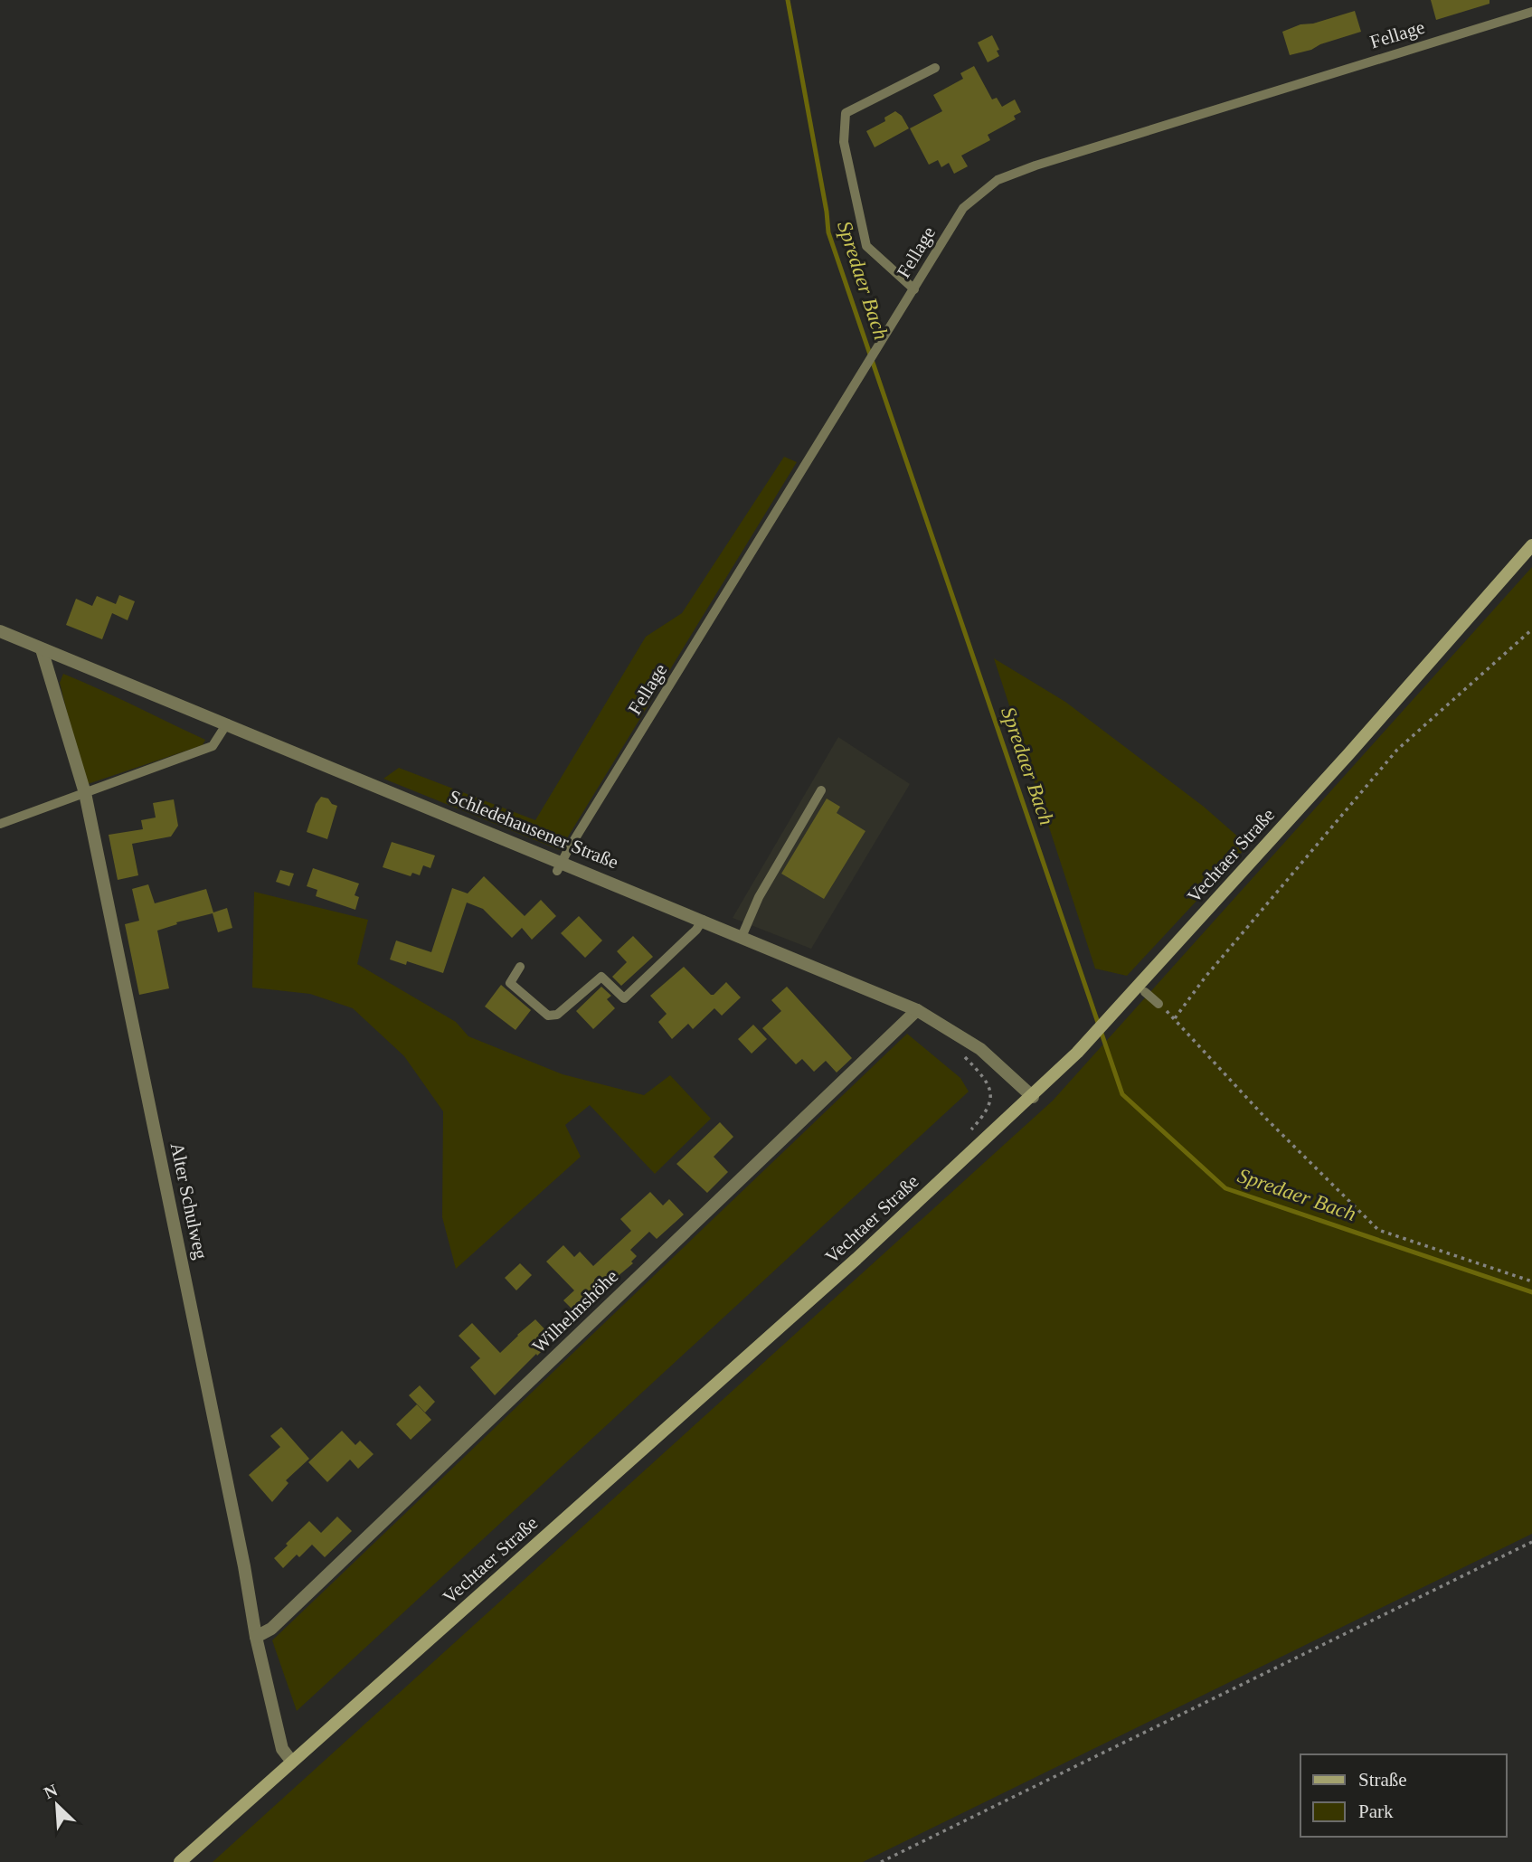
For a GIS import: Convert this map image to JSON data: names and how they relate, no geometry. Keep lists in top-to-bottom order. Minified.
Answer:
{"streets":{"main road":["Vechtaer Straße"],"street":["Schledehausener Straße","Alter Schulweg","Wilhelmshöhe"],"lane":["Fellage"]},"crossings":[["Fellage","Schledehausener Straße"],["Schledehausener Straße","Vechtaer Straße"],["Schledehausener Straße","Alter Schulweg"],["Schledehausener Straße","Wilhelmshöhe"],["Vechtaer Straße","Alter Schulweg"],["Alter Schulweg","Wilhelmshöhe"]],"water":["Spredaer Bach"],"legend":["Straße","Park"],"north":"top left"}
